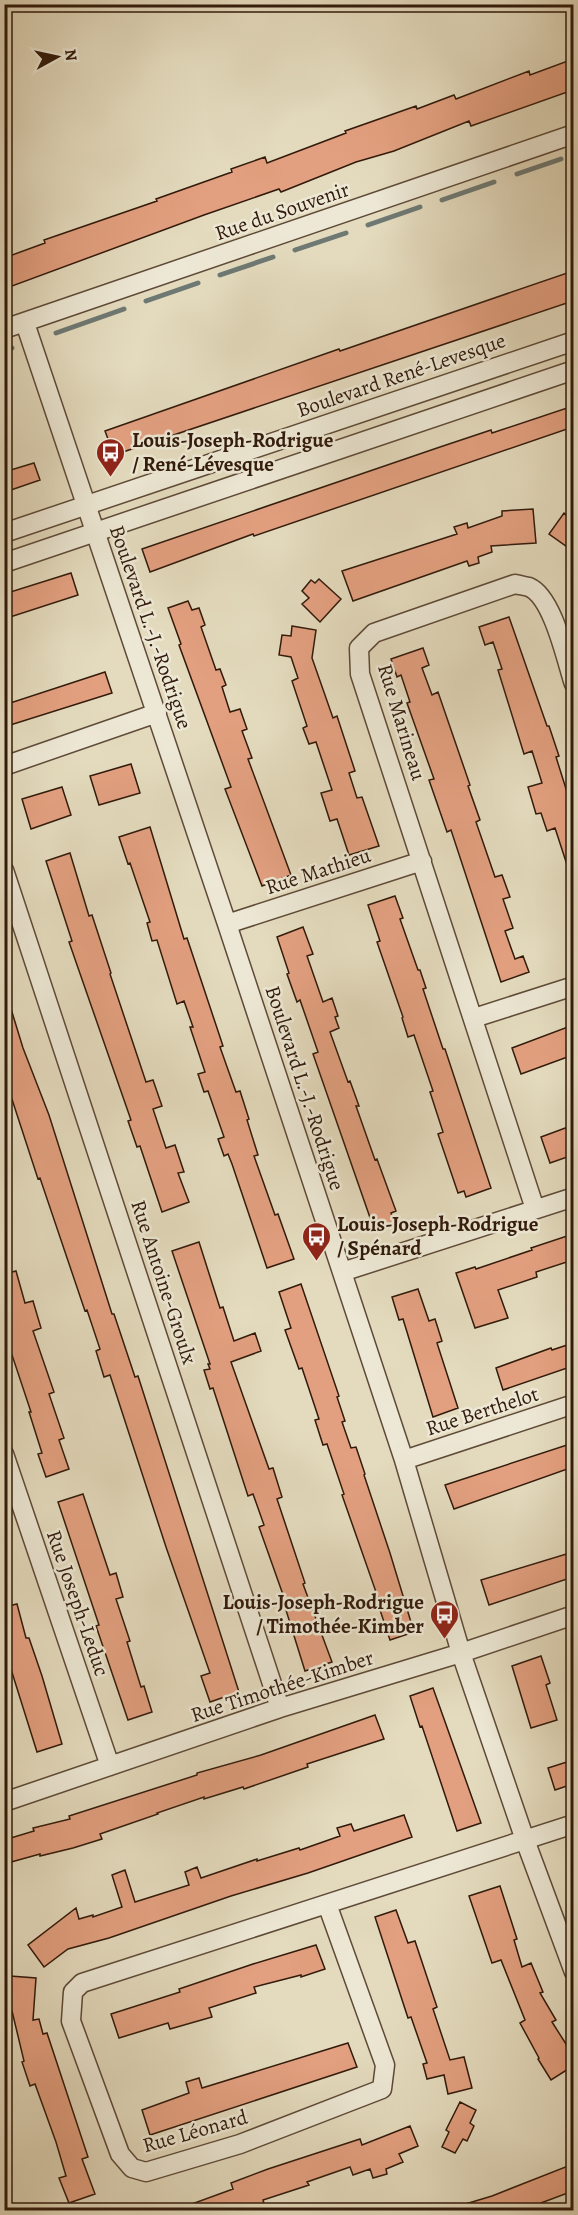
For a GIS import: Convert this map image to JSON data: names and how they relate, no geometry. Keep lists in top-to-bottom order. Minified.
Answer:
{"streets":{"street":["Rue du Souvenir","Boulevard René-Levesque","Boulevard L.-J.-Rodrigue","Rue Marineau","Rue Mathieu","Rue Antoine-Groulx","Rue Berthelot","Rue Joseph-Leduc","Rue Timothée-Kimber","Rue Léonard"]},"crossings":[["Rue du Souvenir","Boulevard L.-J.-Rodrigue"],["Boulevard René-Levesque","Boulevard L.-J.-Rodrigue"],["Boulevard L.-J.-Rodrigue","Rue Mathieu"],["Boulevard L.-J.-Rodrigue","Rue Berthelot"],["Boulevard L.-J.-Rodrigue","Rue Timothée-Kimber"],["Boulevard L.-J.-Rodrigue","Rue Léonard"],["Rue Marineau","Rue Mathieu"],["Rue Antoine-Groulx","Rue Timothée-Kimber"],["Rue Joseph-Leduc","Rue Timothée-Kimber"]],"places":{"bus stop":["Louis-Joseph-Rodrigue / René-Lévesque","Louis-Joseph-Rodrigue / Spénard","Louis-Joseph-Rodrigue / Timothée-Kimber"]},"north":"right"}
